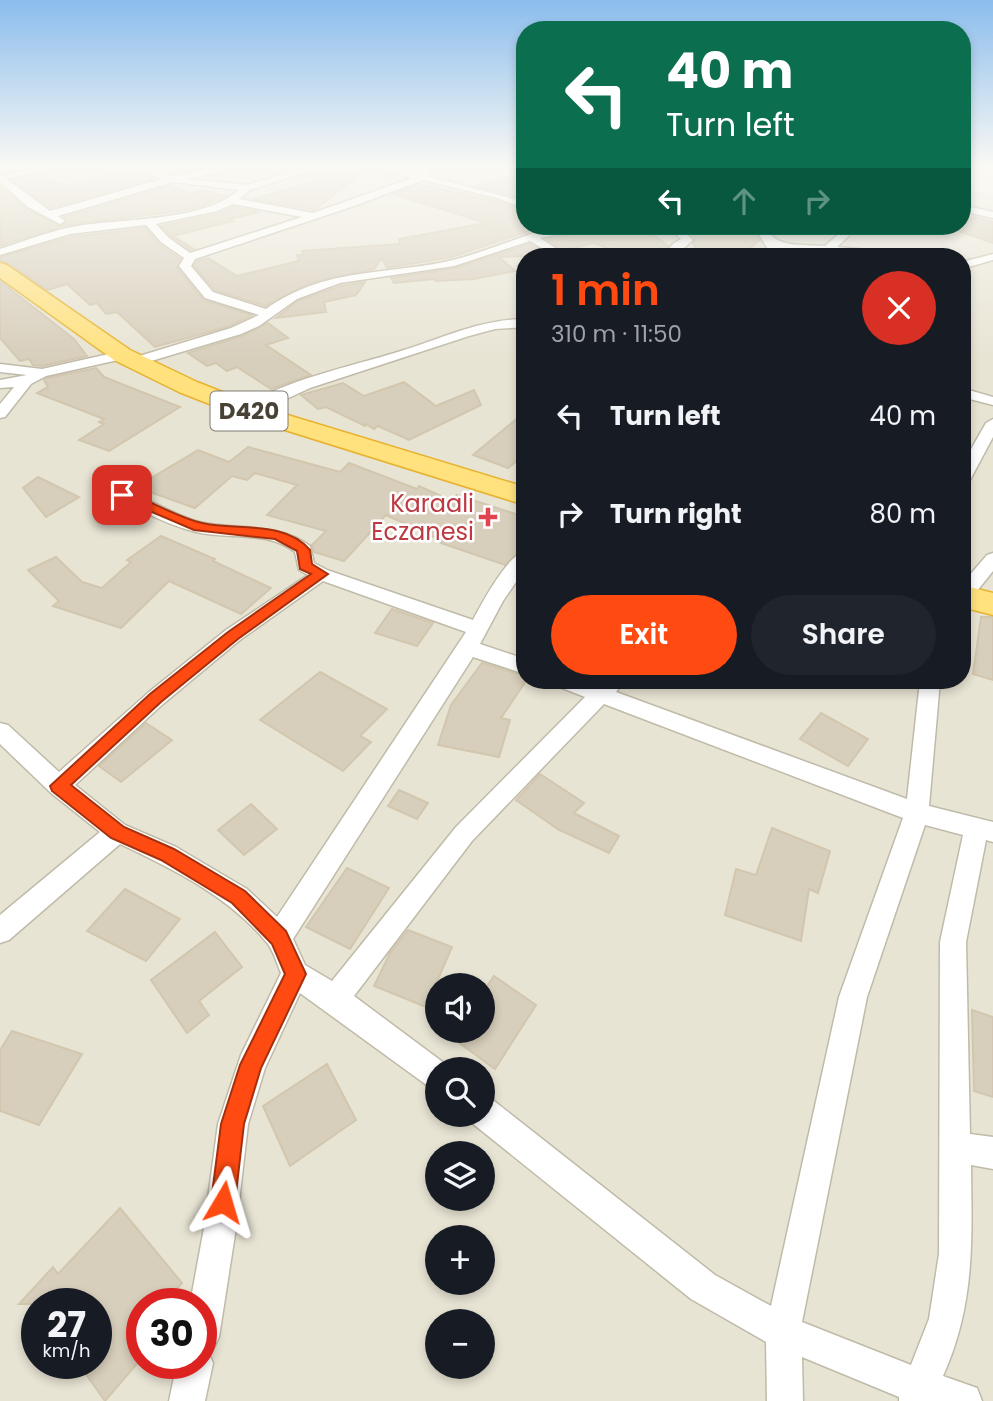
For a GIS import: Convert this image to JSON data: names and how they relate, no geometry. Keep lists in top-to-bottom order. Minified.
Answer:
{"streets":{"highway":["D420"]},"places":{"health":["Karaali Eczanesi"]},"page":{"turn":["40 m","Turn left"],"heading":["1 min","310 m · 11:50"],"list":[{"name":"Turn left","value":"40 m"},{"name":"Turn right","value":"80 m"}],"buttons":["Exit","Share"],"map_buttons":["+","−"],"speed":"27 km/h","limit":"30"}}
